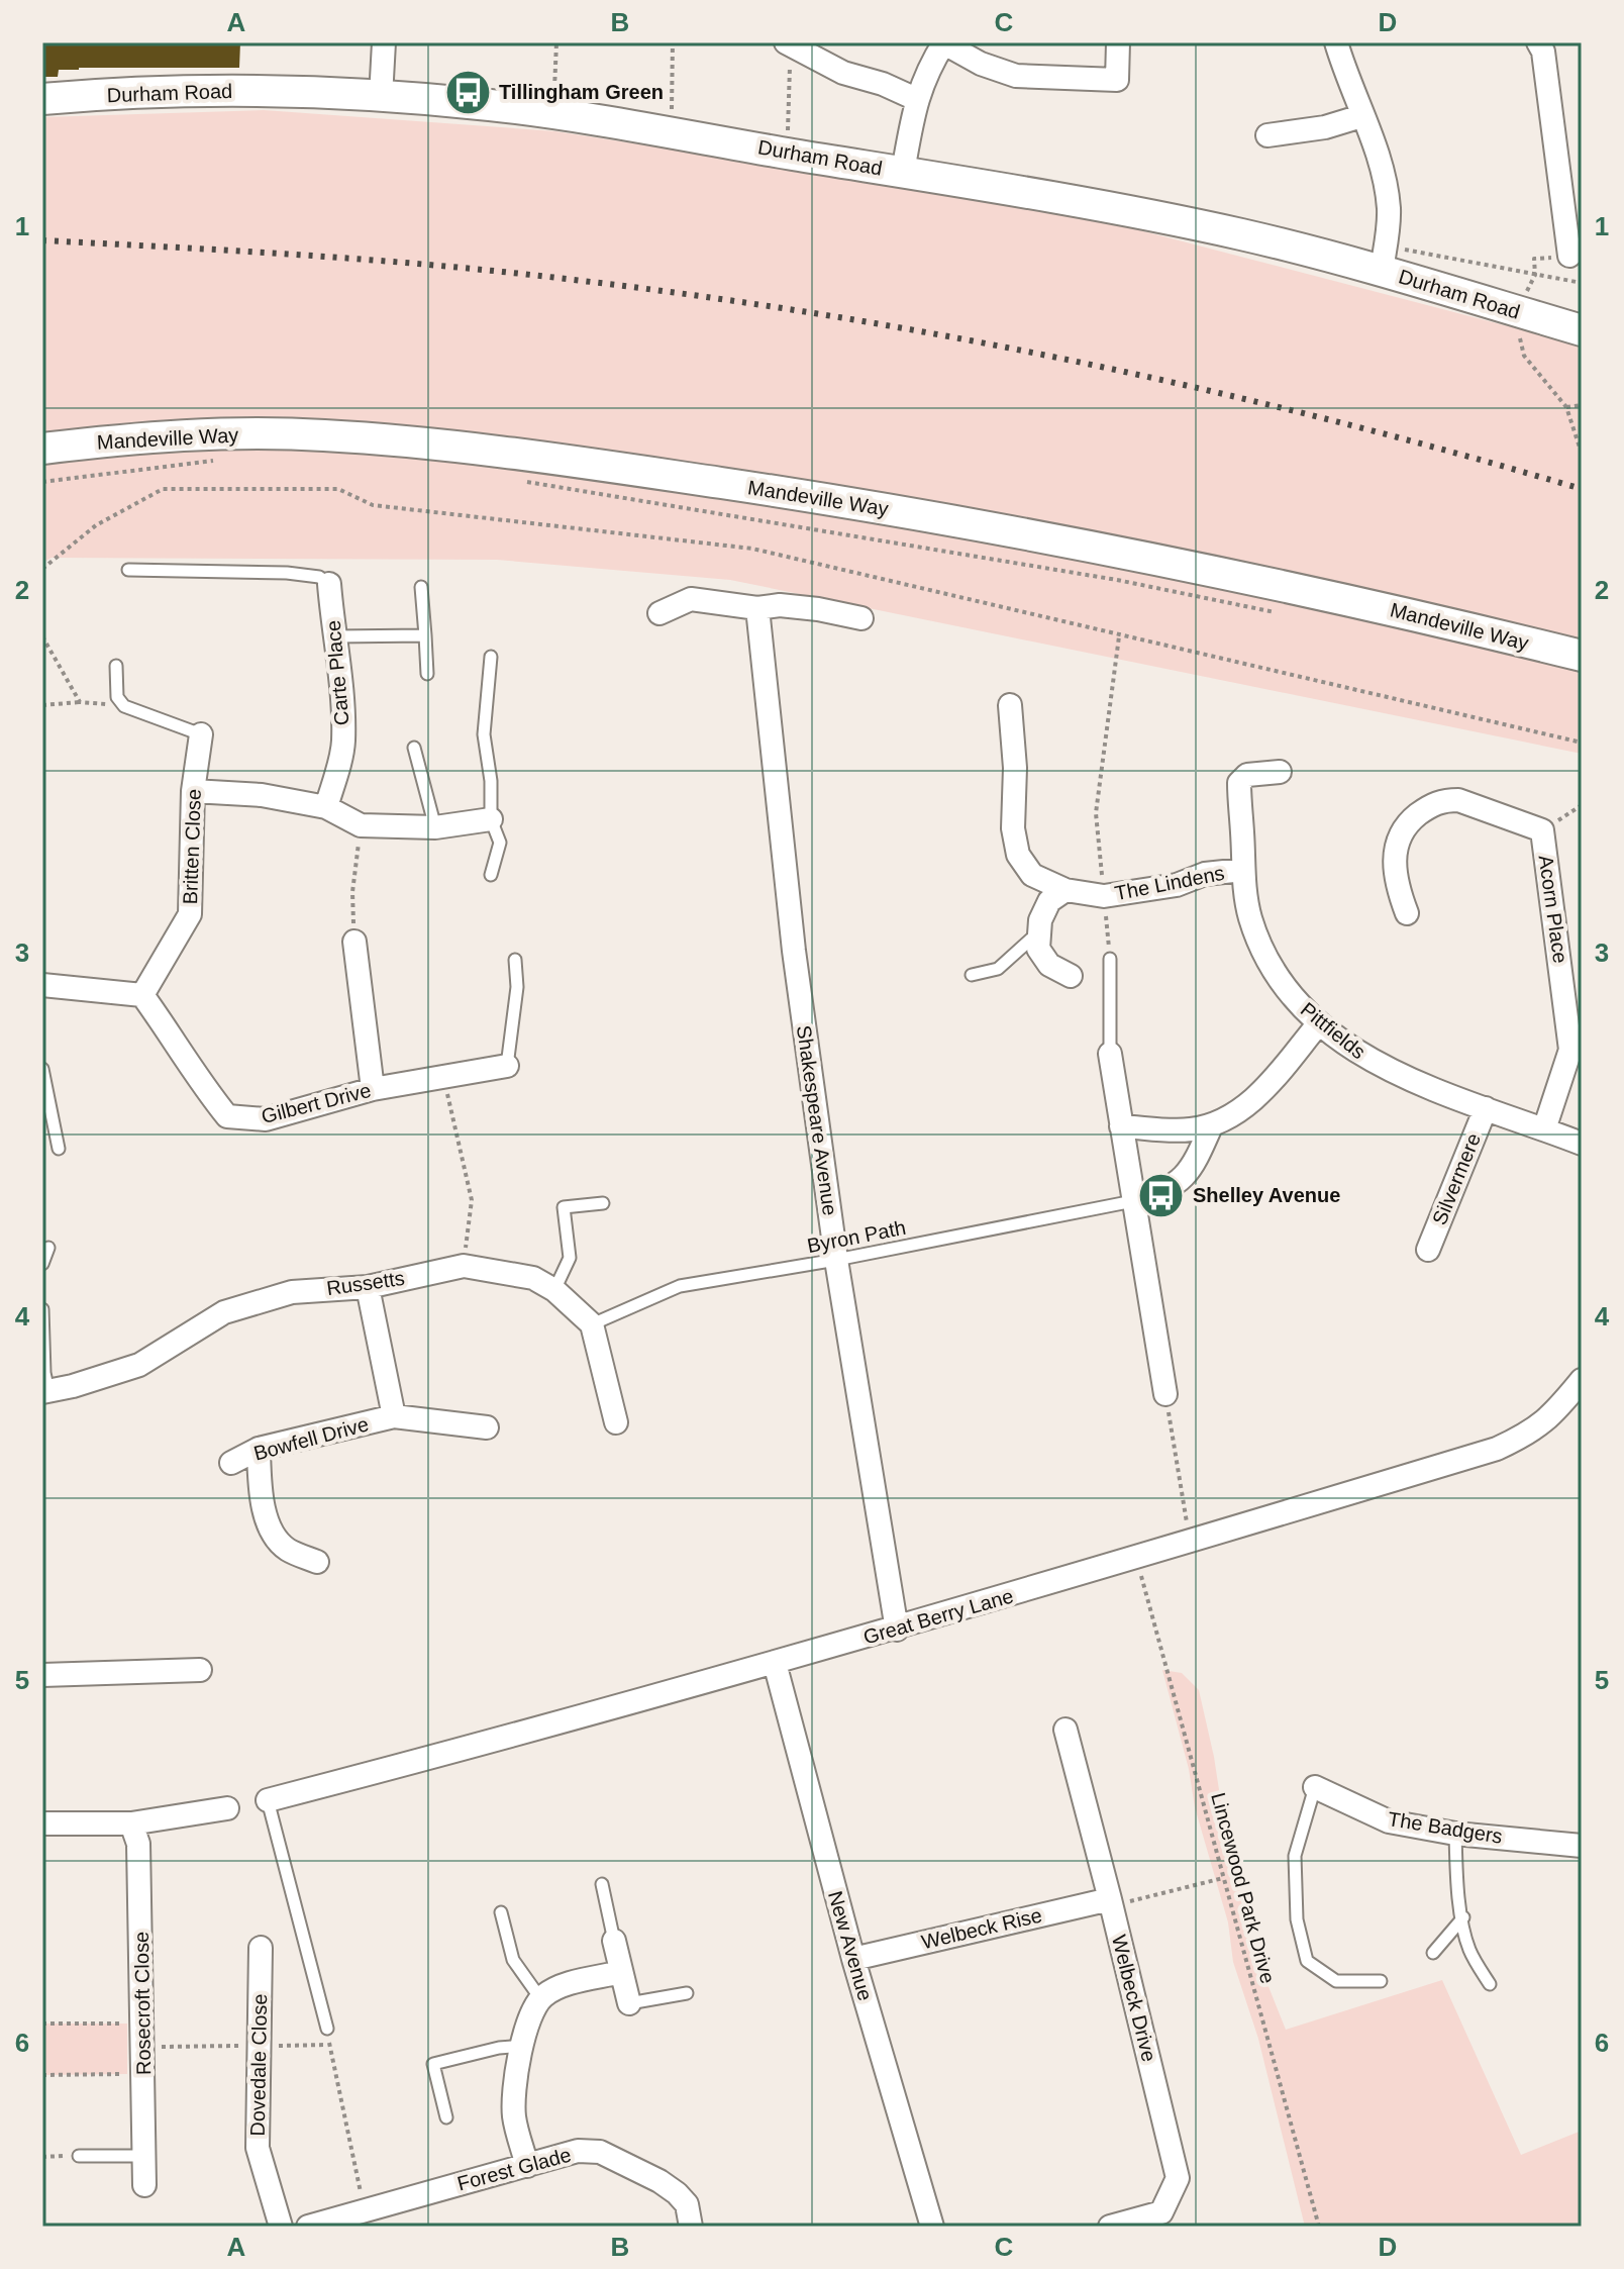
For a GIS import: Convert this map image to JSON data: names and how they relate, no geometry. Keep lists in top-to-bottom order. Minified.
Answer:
{"streets":{"street":["Durham Road","Mandeville Way","Carte Place","Britten Close","The Lindens","Acorn Place","Pittfields","Gilbert Drive","Shakespeare Avenue","Silvermere","Russetts","Bowfell Drive","Great Berry Lane","The Badgers","Welbeck Rise","New Avenue","Welbeck Drive","Rosecroft Close","Dovedale Close","Forest Glade"],"lane":["Byron Path"],"path":["Lincewood Park Drive"]},"crossings":[["Britten Close","Gilbert Drive"],["The Lindens","Pittfields"],["Acorn Place","Pittfields"],["Pittfields","Silvermere"],["Shakespeare Avenue","Byron Path"],["Shakespeare Avenue","Great Berry Lane"],["Byron Path","Russetts"],["Russetts","Bowfell Drive"],["Great Berry Lane","Lincewood Park Drive"],["Great Berry Lane","New Avenue"],["Welbeck Rise","New Avenue"],["Welbeck Rise","Welbeck Drive"]],"places":{"bus stop":["Tillingham Green","Shelley Avenue"]},"grid":{"columns":["A","B","C","D"],"rows":["1","2","3","4","5","6"]}}
